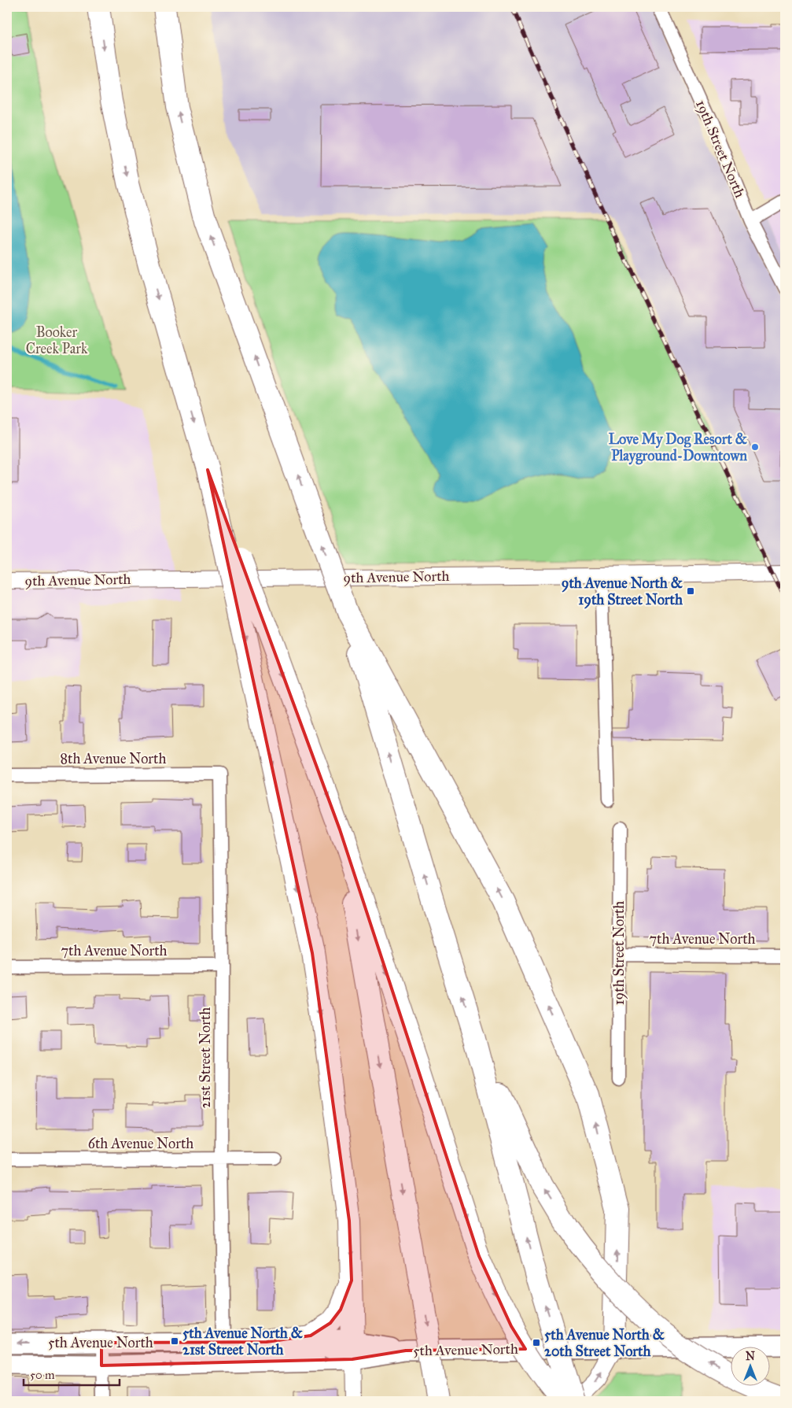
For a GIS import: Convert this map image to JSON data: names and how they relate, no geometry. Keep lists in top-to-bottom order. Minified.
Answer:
{"streets":{"main road":["5th Avenue North"],"street":["19th Street North","9th Avenue North","8th Avenue North","7th Avenue North","21st Street North","6th Avenue North"]},"crossings":[["19th Street North","7th Avenue North"],["8th Avenue North","21st Street North"],["7th Avenue North","21st Street North"],["21st Street North","6th Avenue North"],["21st Street North","5th Avenue North"]],"parks":["Booker Creek Park"],"places":{"other":["Love My Dog Resort & Playground-Downtown"],"transit":["9th Avenue North & 19th Street North","5th Avenue North & 21st Street North","5th Avenue North & 20th Street North"]},"scale_bar":"50 m","north":"top"}
